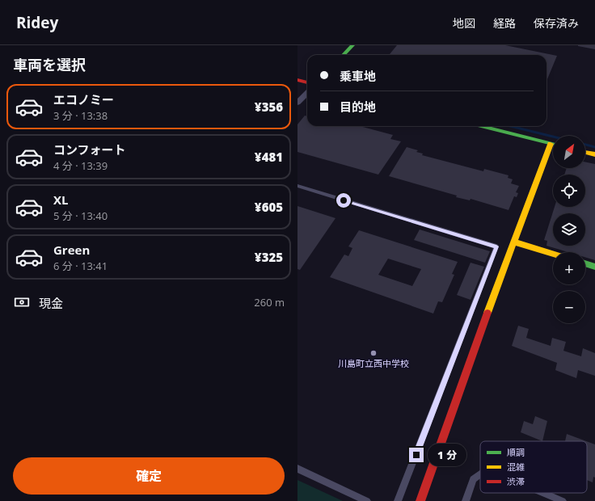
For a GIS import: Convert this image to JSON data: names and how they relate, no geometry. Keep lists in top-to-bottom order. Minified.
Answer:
{"places":["川島町立西中学校"],"legend":["順調","混雑","渋滞"],"north":"top right","page":{"header":"Ridey","nav":["地図","経路","保存済み"],"heading":"車両を選択","banner":["乗車地","目的地"],"list":[{"name":"エコノミー","note":"3 分 · 13:38","value":"¥356"},{"name":"コンフォート","note":"4 分 · 13:39","value":"¥481"},{"name":"XL","note":"5 分 · 13:40","value":"¥605"},{"name":"Green","note":"6 分 · 13:41","value":"¥325"}],"map_buttons":["+","−"],"pay":["現金","260 m"],"bubble":"1 分","buttons":"確定"}}
